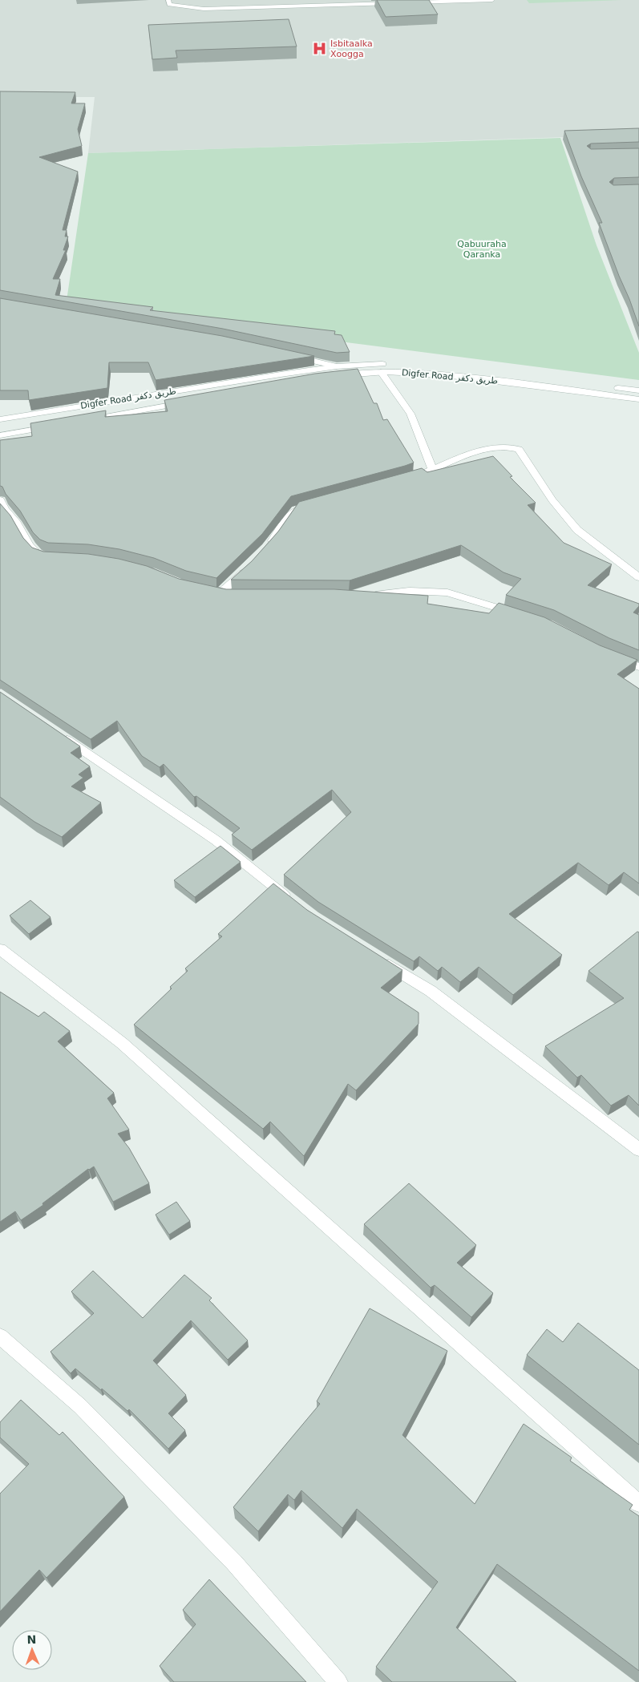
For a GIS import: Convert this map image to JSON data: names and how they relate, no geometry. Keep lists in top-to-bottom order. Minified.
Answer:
{"streets":{"street":["Digfer Road طريق دكفر"]},"parks":["Qabuuraha Qaranka"],"places":{"hospital":["Isbitaalka Xoogga"]},"north":"top"}
